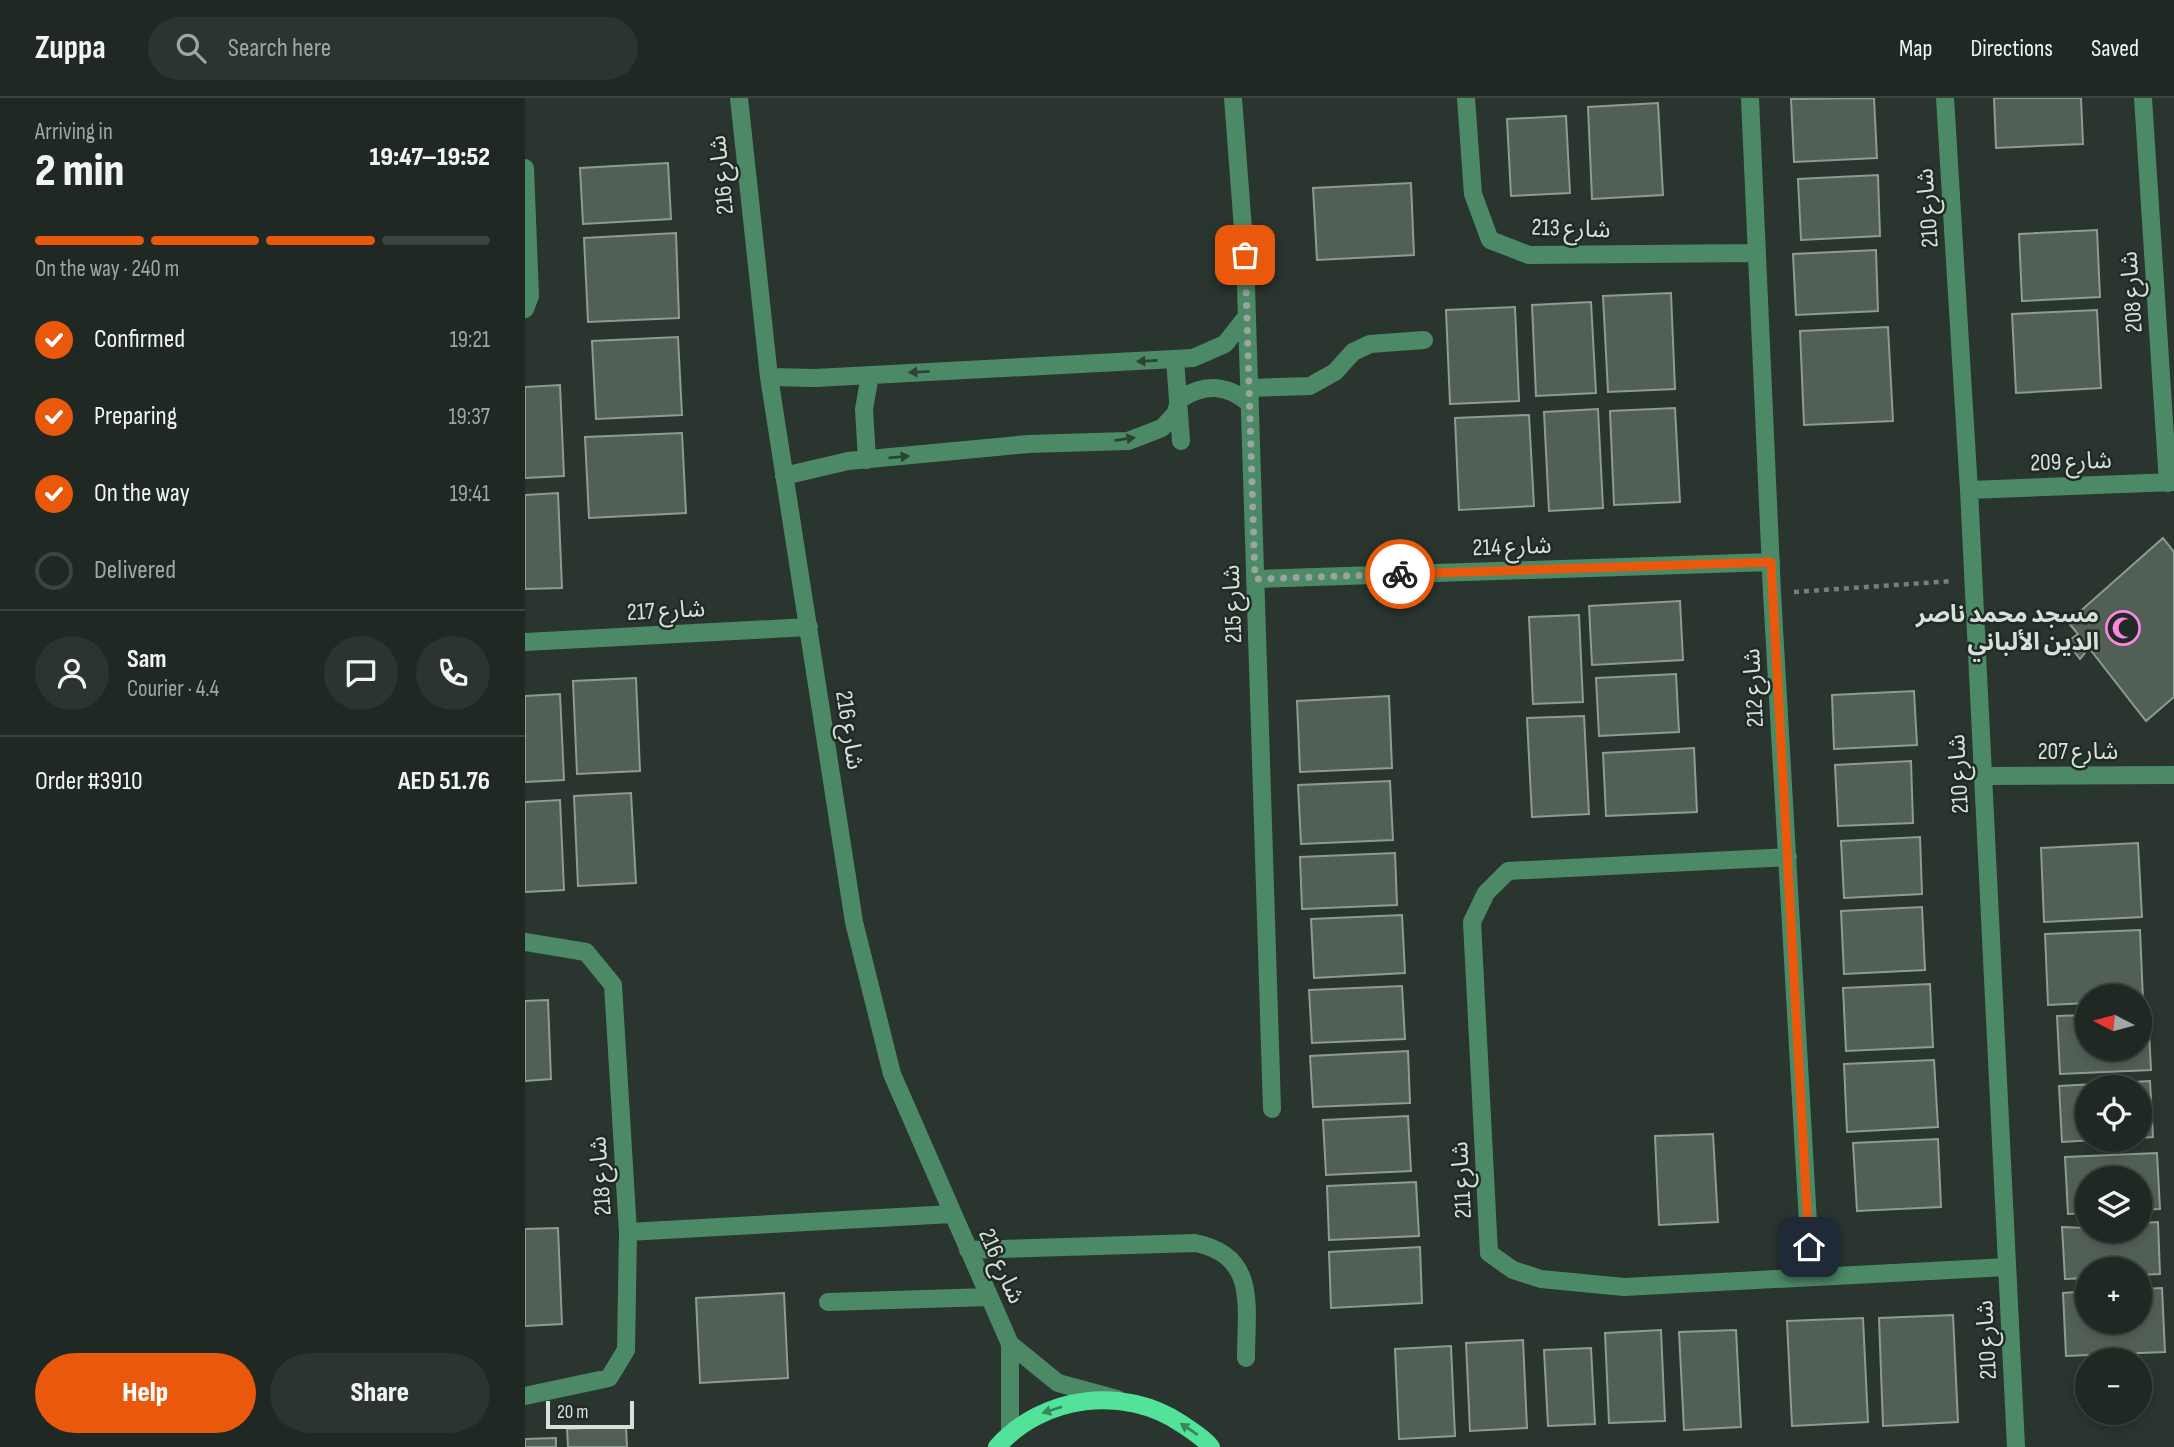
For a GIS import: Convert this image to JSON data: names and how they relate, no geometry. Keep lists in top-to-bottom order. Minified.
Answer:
{"streets":{"street":["شارع 216","شارع 210","شارع 213","شارع 208","شارع 209","شارع 214","شارع 215","شارع 217","شارع 212","شارع 207","شارع 218","شارع 211"]},"crossings":[["شارع 216","شارع 217"],["شارع 210","شارع 209"],["شارع 210","شارع 207"],["شارع 210","شارع 211"],["شارع 213","شارع 212"],["شارع 208","شارع 209"],["شارع 214","شارع 215"],["شارع 214","شارع 212"],["شارع 212","شارع 211"]],"places":{"mosque":["مسجد محمد ناصر الدين الألباني"]},"scale_bar":"20 m","north":"left","page":{"header":"Zuppa","search":"Search here","nav":["Map","Directions","Saved"],"heading":["2 min","Arriving in","19:47–19:52"],"panel":["Sam","Courier · 4.4","Order #3910","AED 51.76"],"bar":"On the way · 240 m","list":[["Confirmed","19:21"],["Preparing","19:37"],["On the way","19:41"],"Delivered"],"map_buttons":["+","−"],"buttons":["Help","Share"],"scale":"20 m"}}
